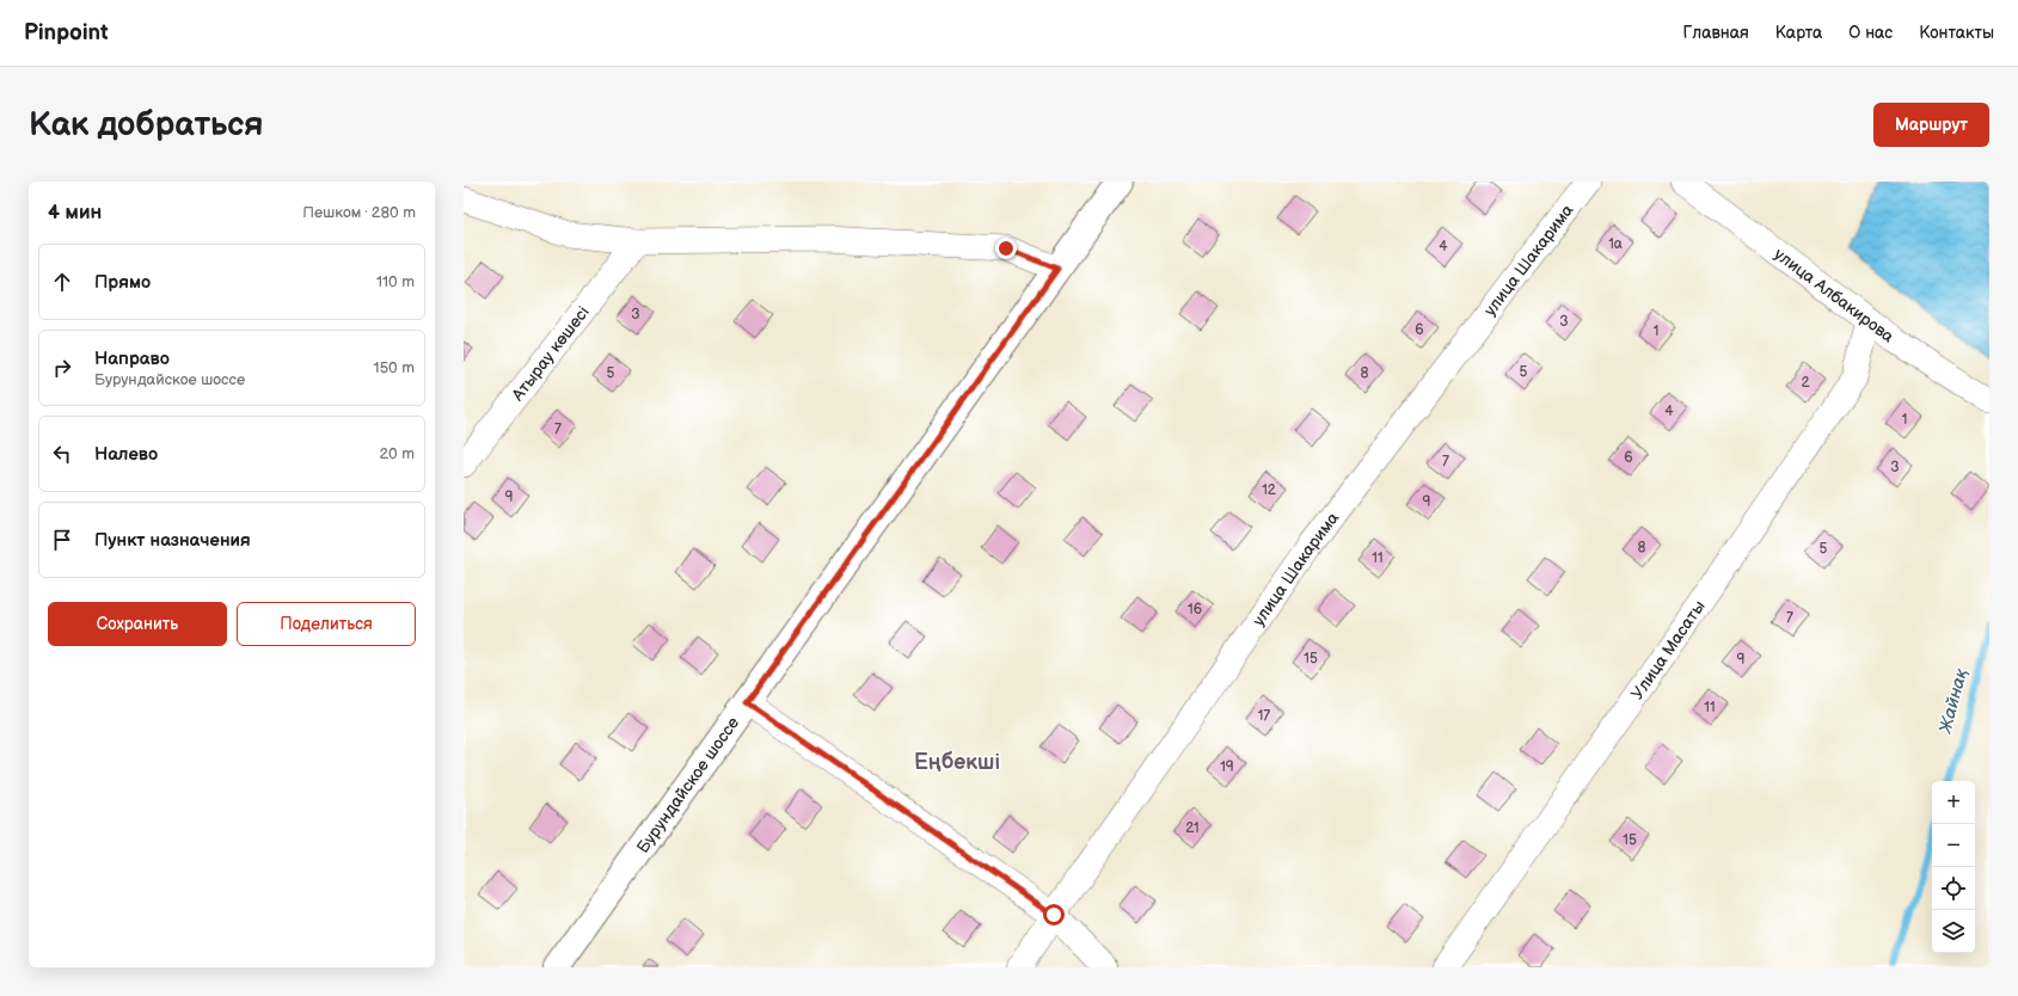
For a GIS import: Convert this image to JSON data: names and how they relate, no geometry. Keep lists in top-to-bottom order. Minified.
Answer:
{"streets":{"main road":["Бурундайское шоссе"],"street":["улица Шакарима","улица Албакирова","Атырау көшесі","Улица Масаты"]},"crossings":[["улица Албакирова","Улица Масаты"]],"districts":["Еңбекші"],"water":["Жайнақ"],"house_numbers":["1а","4","3","3","6","1","5","5","8","2","4","1","7","6","7","3","12","9","9","8","5","11","16","7","15","9","11","17","19","21","15"],"page":{"header":"Pinpoint","nav":["Главная","Карта","О нас","Контакты"],"buttons":["Маршрут",["Сохранить","Поделиться"]],"title":"Как добраться","heading":["4 мин","Пешком · 280 m"],"list":[["Прямо","110 m"],["Направо","Бурундайское шоссе","150 m"],["Налево","20 m"],"Пункт назначения"],"map_buttons":["+","−"]}}
